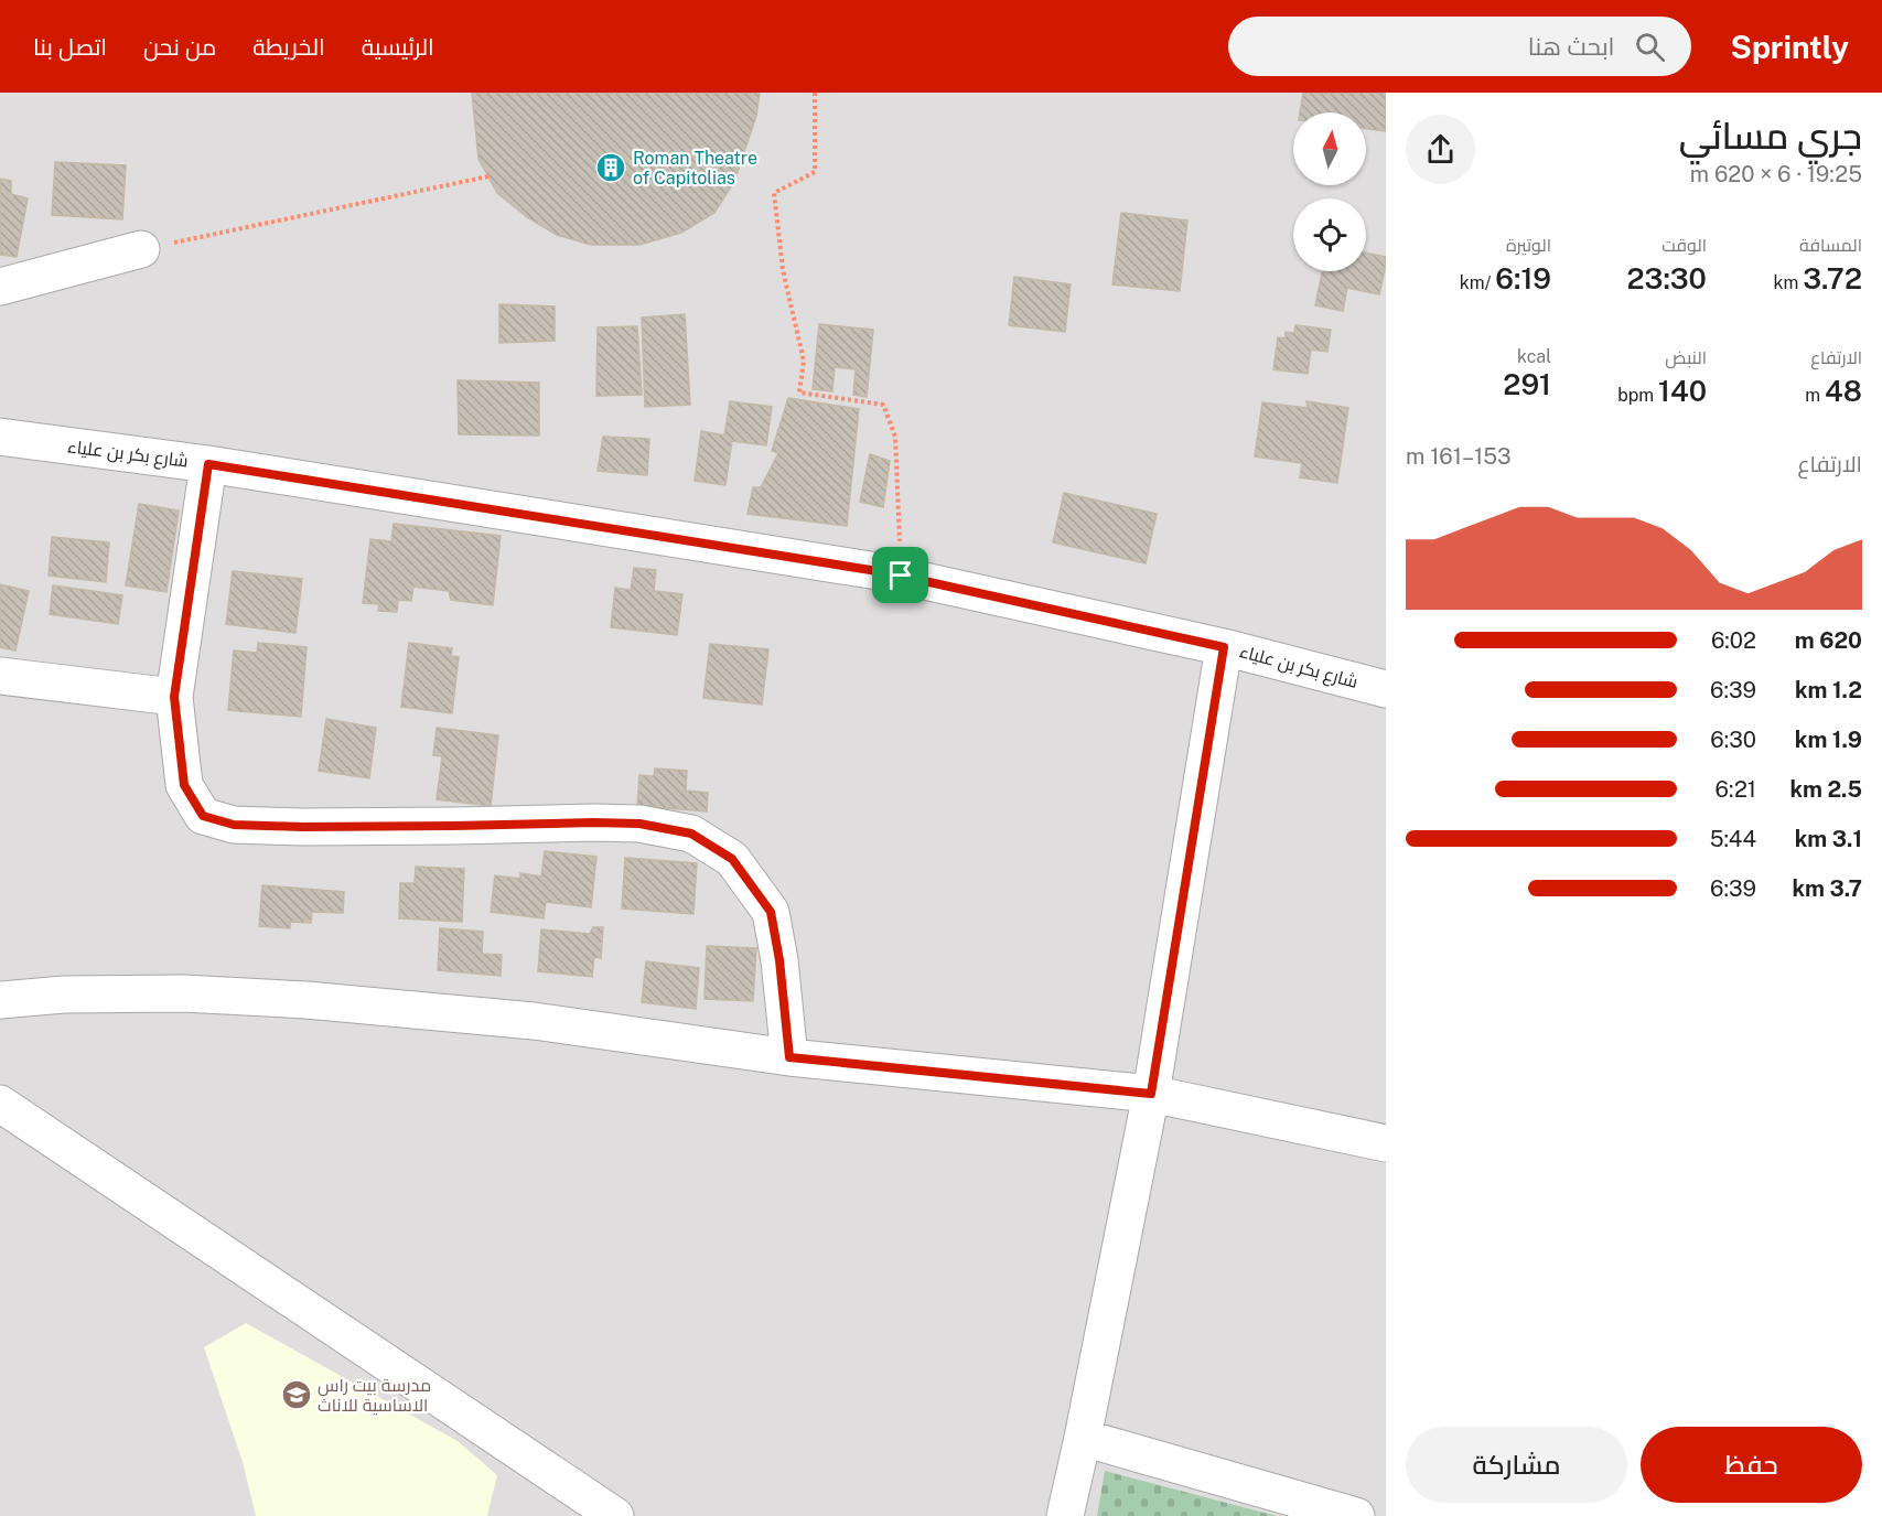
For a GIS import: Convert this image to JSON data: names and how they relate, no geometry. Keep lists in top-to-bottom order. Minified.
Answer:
{"streets":{"street":["شارع بكر بن علياء"]},"places":{"building":["Roman Theatre of Capitolias"],"school or university":["مدرسة بيت راس الاساسية للاناث"]},"north":"top","page":{"header":"Sprintly","search":"ابحث هنا","nav":["الرئيسية","الخريطة","من نحن","اتصل بنا"],"heading":["جري مسائي","19:25 · 6 × 620 m"],"stats":[["المسافة","3.72 km"],["الوقت","23:30"],["الوتيرة","6:19 /km"],["الارتفاع","48 m"],["النبض","140 bpm"],["kcal","291"]],"chart":["الارتفاع","153–161 m"],"list":[{"name":"620 m","note":"6:02"},{"name":"1.2 km","note":"6:39"},{"name":"1.9 km","note":"6:30"},{"name":"2.5 km","note":"6:21"},{"name":"3.1 km","note":"5:44"},{"name":"3.7 km","note":"6:39"}],"buttons":["حفظ","مشاركة"]}}
